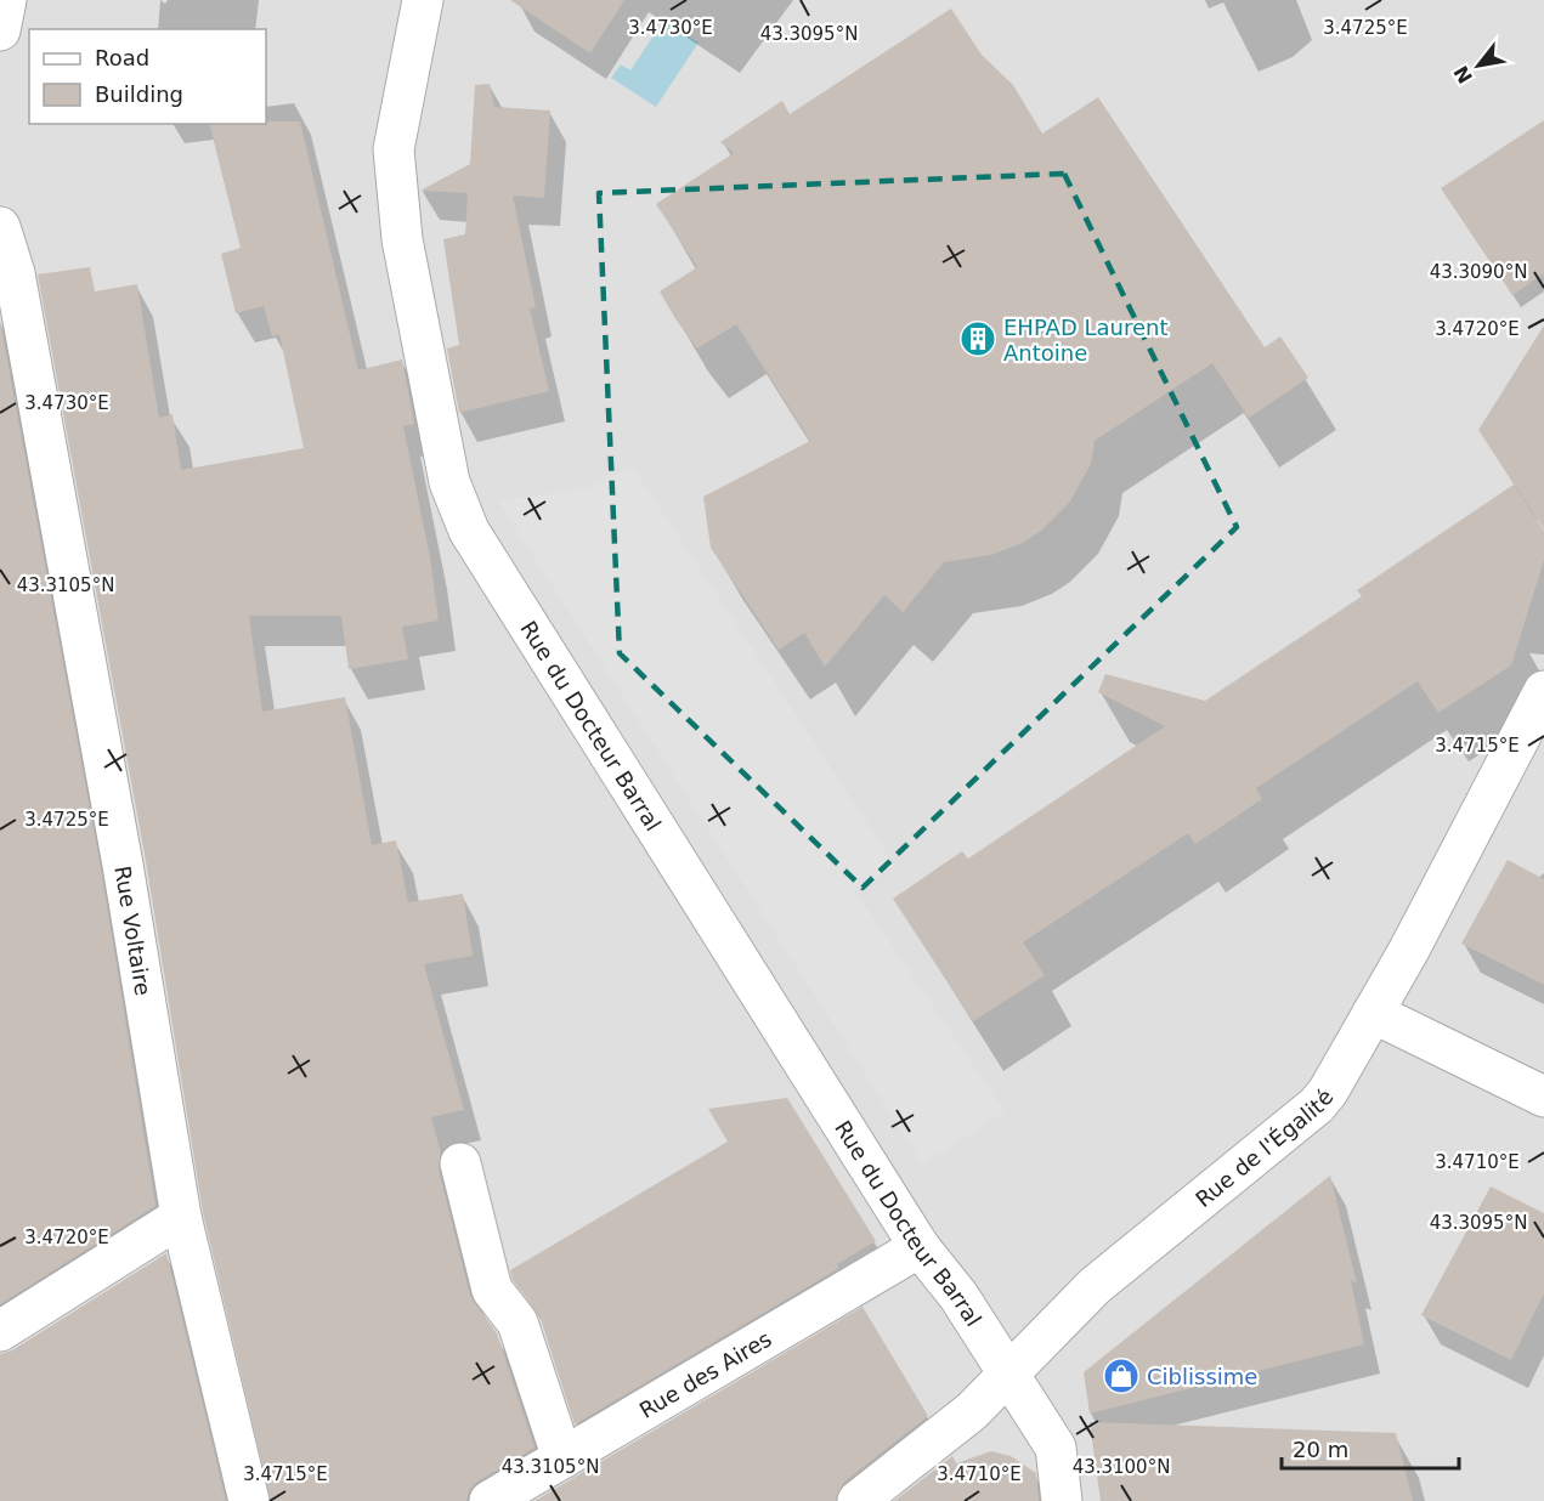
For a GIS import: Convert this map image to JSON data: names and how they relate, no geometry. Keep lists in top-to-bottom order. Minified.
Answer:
{"streets":{"street":["Rue du Docteur Barral","Rue Voltaire","Rue de l'Égalité","Rue des Aires"]},"crossings":[["Rue du Docteur Barral","Rue de l'Égalité"],["Rue du Docteur Barral","Rue des Aires"]],"places":{"building":["EHPAD Laurent Antoine"],"shop":["Ciblissime"]},"legend":["Road","Building"],"scale_bar":"20 m","north":"bottom left","coordinates":["3.4730°E","3.4725°E","43.3095°N","43.3090°N","3.4720°E","43.3105°N","3.4715°E","3.4710°E","43.3100°N"]}
